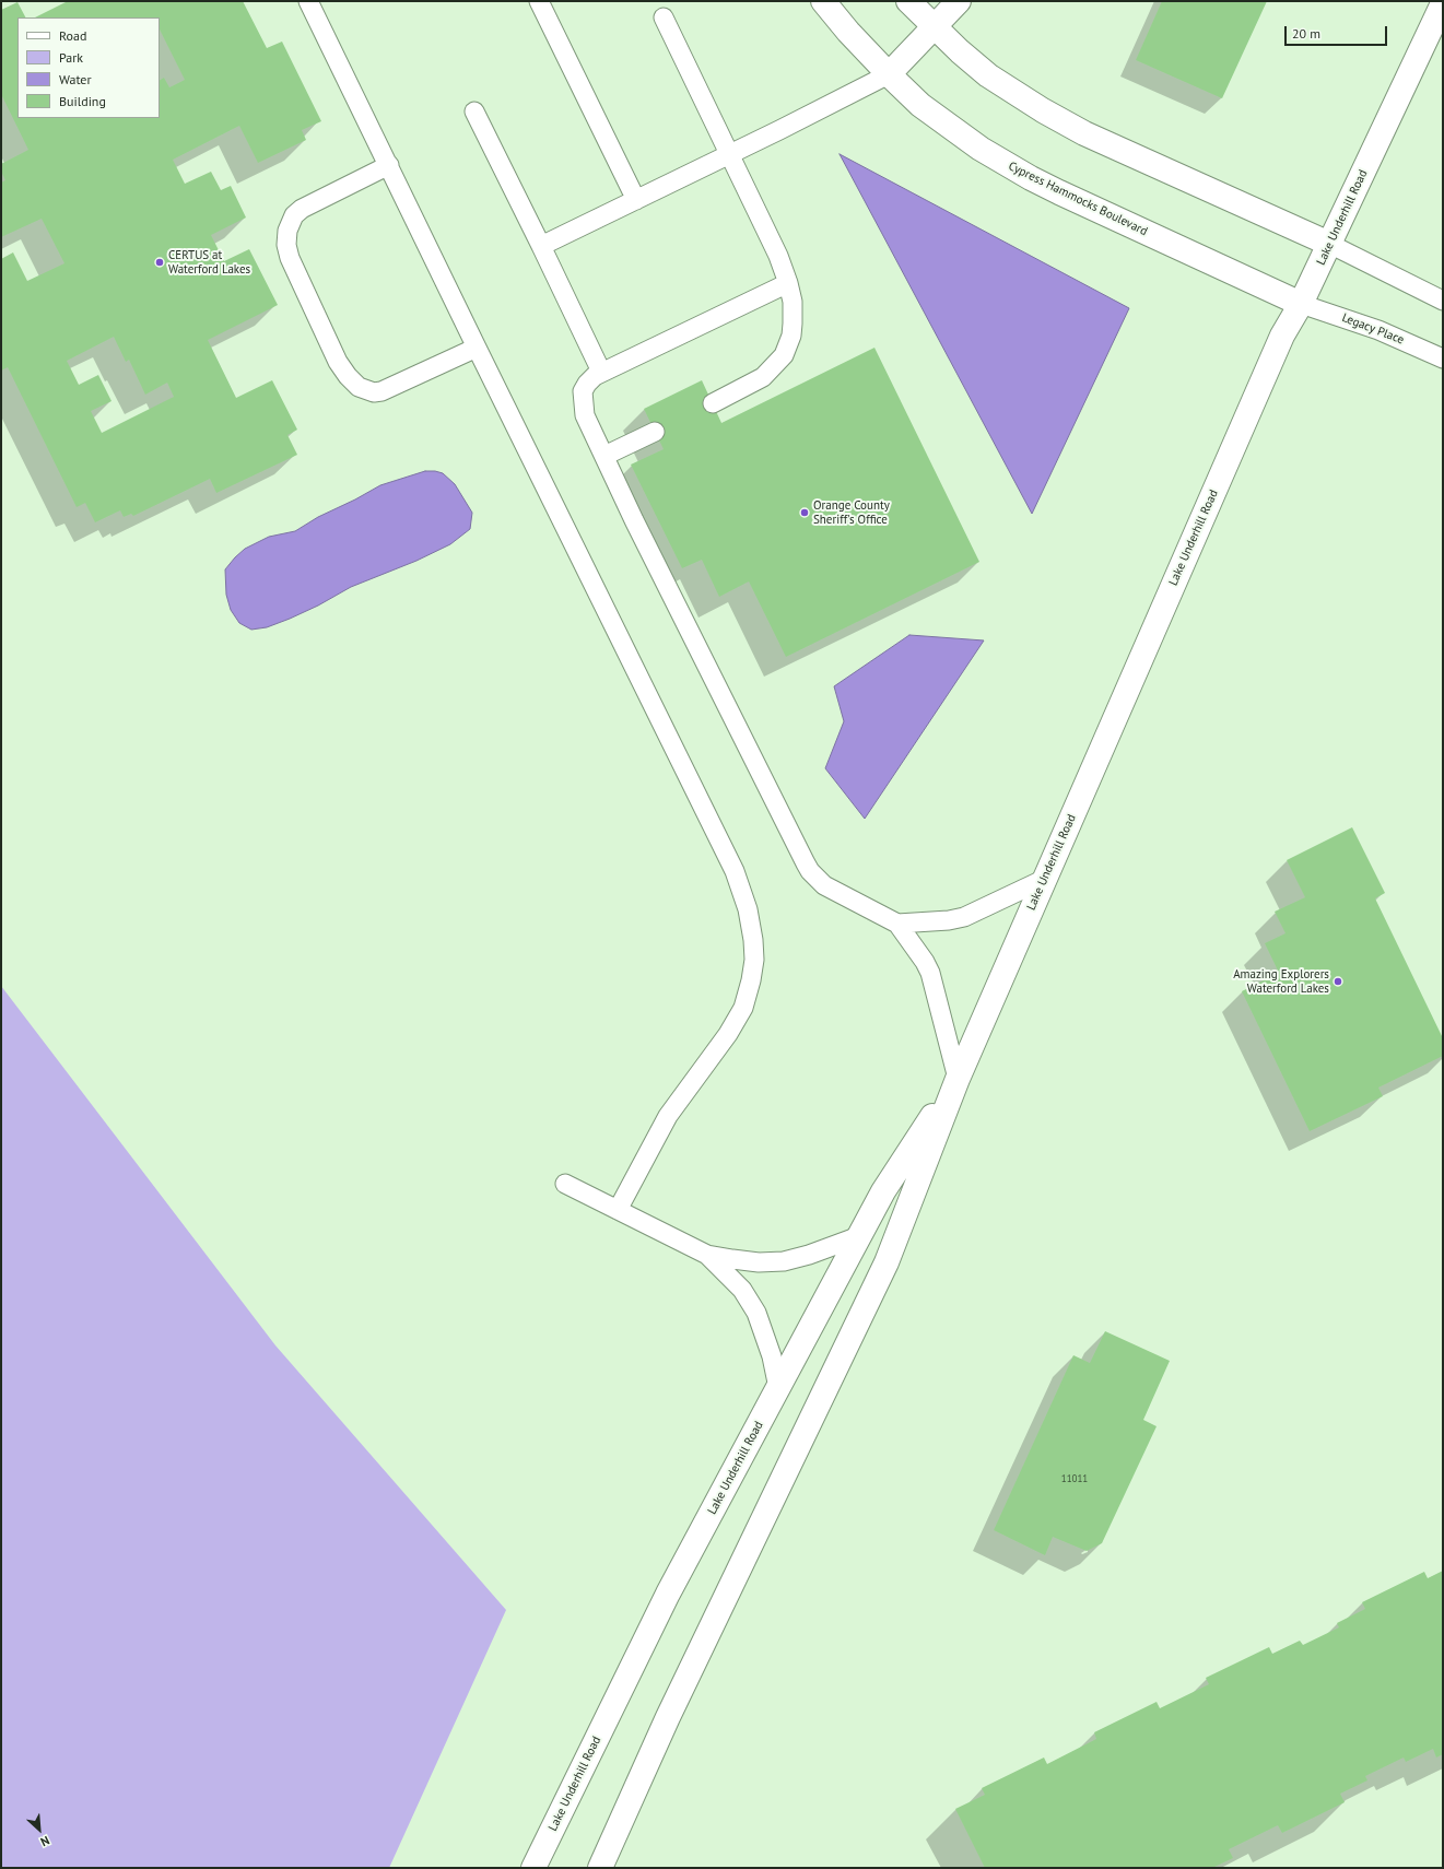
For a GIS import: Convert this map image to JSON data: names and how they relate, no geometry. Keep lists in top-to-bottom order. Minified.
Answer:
{"streets":{"street":["Cypress Hammocks Boulevard","Lake Underhill Road"],"lane":["Legacy Place"]},"crossings":[["Cypress Hammocks Boulevard","Lake Underhill Road"],["Cypress Hammocks Boulevard","Legacy Place"],["Lake Underhill Road","Legacy Place"]],"places":["CERTUS at Waterford Lakes","Orange County Sheriff's Office","Amazing Explorers Waterford Lakes"],"house_numbers":["11011"],"legend":["Road","Park","Water","Building"],"scale_bar":"20 m","north":"bottom right"}
